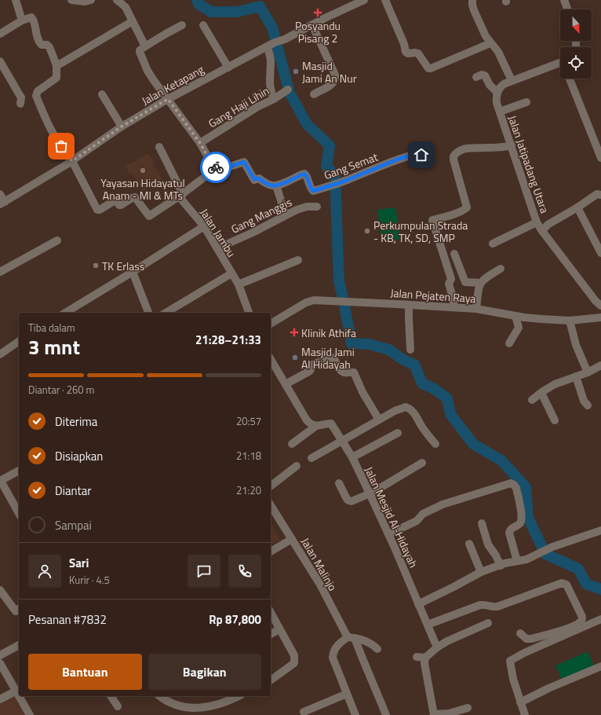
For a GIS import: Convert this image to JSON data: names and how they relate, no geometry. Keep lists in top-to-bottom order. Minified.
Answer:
{"streets":{"street":["Jalan Ketapang","Gang Haji Lihin","Jalan Jatipadang Utara","Gang Semat","Gang Manggis","Jalan Jambu","Jalan Pejaten Raya","Jalan Mesjid Al-Hidayah","Jalan Malinjo"]},"crossings":[["Jalan Jatipadang Utara","Jalan Pejaten Raya"],["Gang Manggis","Jalan Jambu"]],"places":{"health":["Posyandu Pisang 2","Klinik Athifa"],"other":["Masjid Jami An Nur","Yayasan Hidayatul Anam - MI & MTs","Perkumpulan Strada - KB, TK, SD, SMP","TK Erlass","Masjid Jami Al Hidayah"]},"north":"bottom","page":{"heading":["3 mnt","Tiba dalam","21:28–21:33"],"panel":["Sari","Kurir · 4.5","Pesanan #7832","Rp 87,800"],"bar":"Diantar · 260 m","list":[["Diterima","20:57"],["Disiapkan","21:18"],["Diantar","21:20"],"Sampai"],"buttons":["Bantuan","Bagikan"]}}
